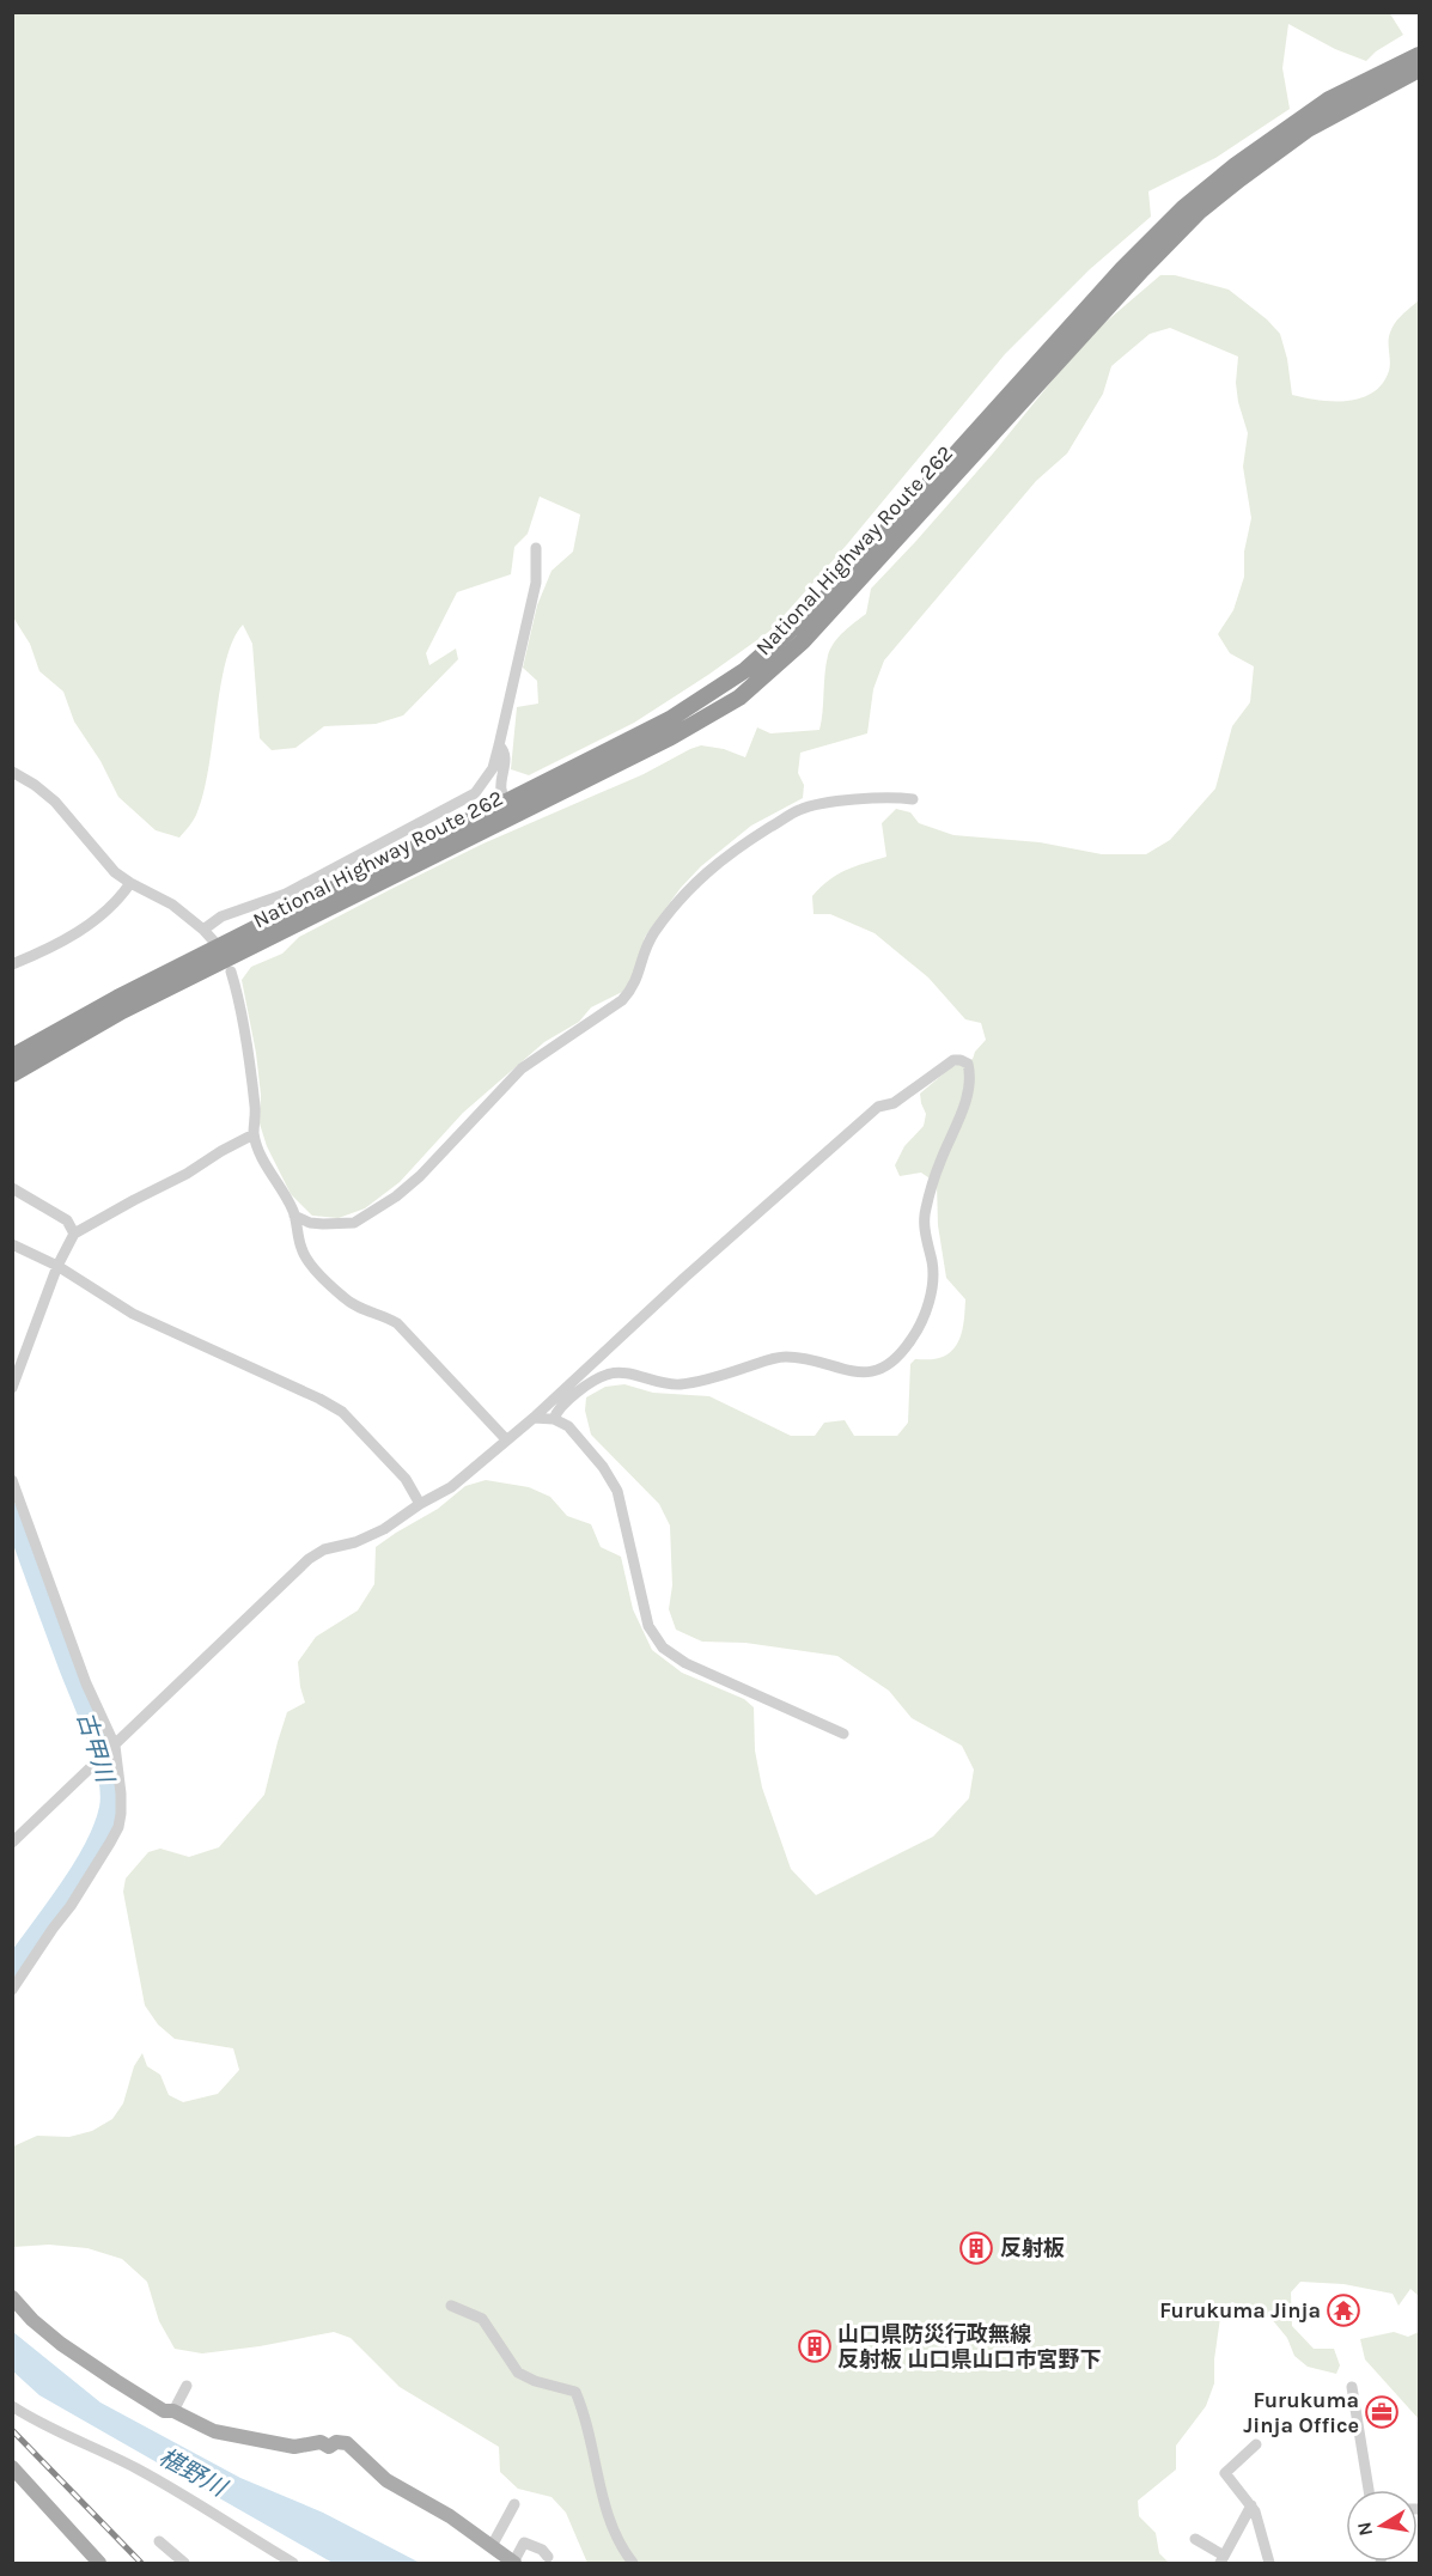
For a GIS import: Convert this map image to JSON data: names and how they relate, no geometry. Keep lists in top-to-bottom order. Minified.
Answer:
{"streets":{"highway":["National Highway Route 262"]},"water":["古甲川","椹野川"],"places":{"building":["反射板","山口県防災行政無線 反射板 山口県山口市宮野下"],"temple":["Furukuma Jinja"],"office":["Furukuma Jinja Office"]},"north":"left"}
